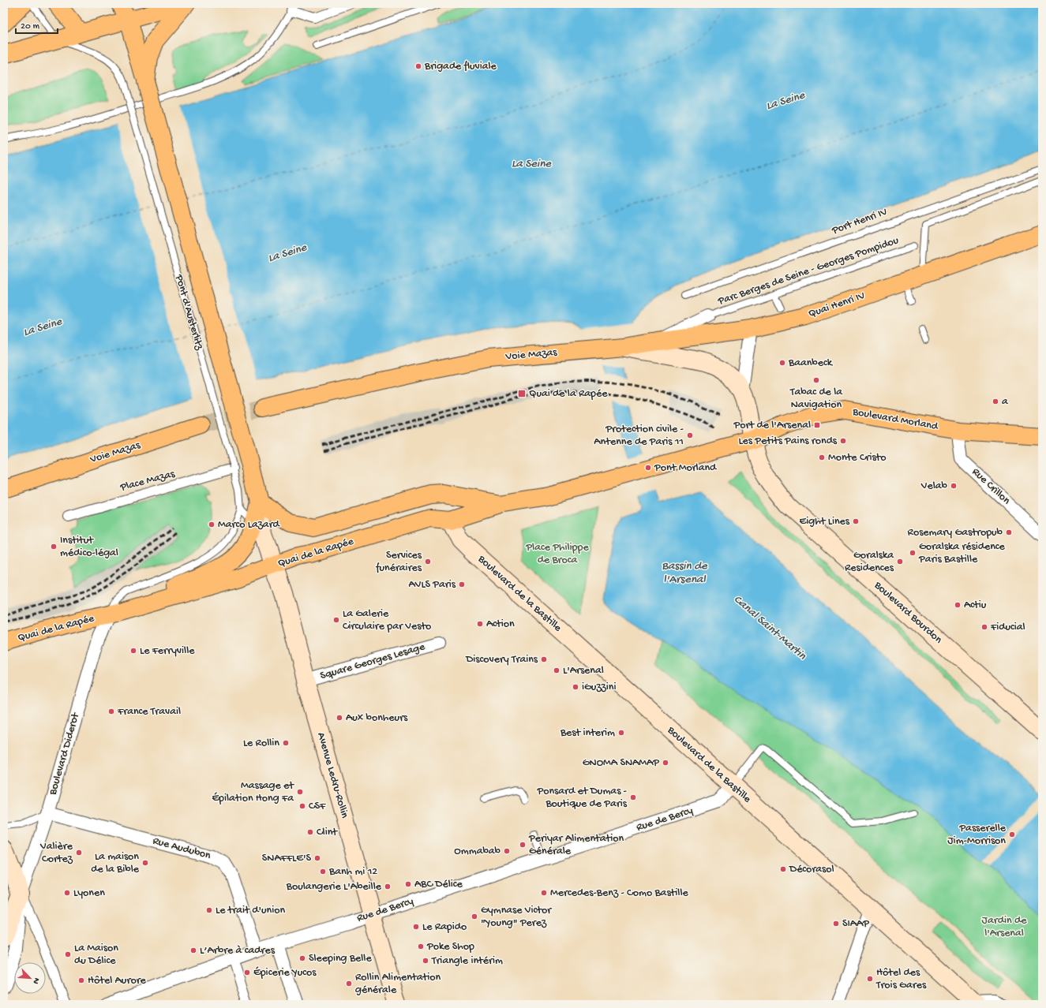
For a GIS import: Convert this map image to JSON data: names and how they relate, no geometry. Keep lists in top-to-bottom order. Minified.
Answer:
{"streets":{"main road":["Quai Henri IV","Pont d'Austerlitz","Voie Mazas","Boulevard Morland","Quai de la Rapée","Boulevard de la Bastille","Boulevard Bourdon","Boulevard Diderot","Avenue Ledru-Rollin"],"street":["Place Mazas","Rue Crillon","Square Georges Lesage","Rue de Bercy","Rue Audubon"],"lane":["Port Henri IV","Parc Berges de Seine - Georges Pompidou"]},"crossings":[["Quai Henri IV","Voie Mazas"],["Pont d'Austerlitz","Place Mazas"],["Pont d'Austerlitz","Quai de la Rapée"],["Boulevard Morland","Rue Crillon"],["Boulevard Morland","Boulevard Bourdon"],["Quai de la Rapée","Boulevard de la Bastille"],["Quai de la Rapée","Boulevard Diderot"],["Quai de la Rapée","Avenue Ledru-Rollin"],["Boulevard de la Bastille","Rue de Bercy"],["Square Georges Lesage","Avenue Ledru-Rollin"],["Boulevard Diderot","Rue Audubon"],["Avenue Ledru-Rollin","Rue de Bercy"],["Rue de Bercy","Rue Audubon"]],"water":["La Seine","Bassin de l'Arsenal","Canal Saint-Martin"],"parks":["Place Philippe de Broca","Jardin de l'Arsenal"],"places":{"other":["Brigade fluviale","Baanbeck","Tabac de la Navigation","a","Protection civile - Antenne de Paris 11","Les Petits Pains ronds","Monte Cristo","Pont Morland","Velab","Eight Lines","Marco Lazard","Rosemary Gastropub","Institut médico-légal","Goralska résidence Paris Bastille","Services funéraires","Goralska Residences","AVLS Paris","Actiu","La Galerie Circulaire par Vesto","Action","Fiducial","Le Ferryville","Discovery Trains","L'Arsenal","iGuzzini","France Travail","Aux bonheurs","Best interim","Le Rollin","GNOMA SNAMAP","Massage et Épilation Hong Fa","Ponsard et Dumas - Boutique de Paris","CSF","Clint","Passerelle Jim-Morrison","Periyar Alimentation Générale","Ommabab","Valière Cortez","SNAFFLE'S","La maison de la Bible","Décorasol","Banh mi 12","ABC Délice","Boulangerie L'Abeille","Lyonen","Mercedes-Benz - Como Bastille","Le trait d'union","Gymnase Victor \"Young\" Perez","SIAAP","Le Rapido","Poke Shop","L’Arbre à cadres","La Maison du Délice","Sleeping Belle","Triangle intérim","Épicerie Yucos","Hôtel des Trois Gares","Hôtel Aurore","Rollin Alimentation générale"],"transit":["Quai de la Rapée","Port de l'Arsenal"]},"scale_bar":"20 m","north":"bottom right"}
